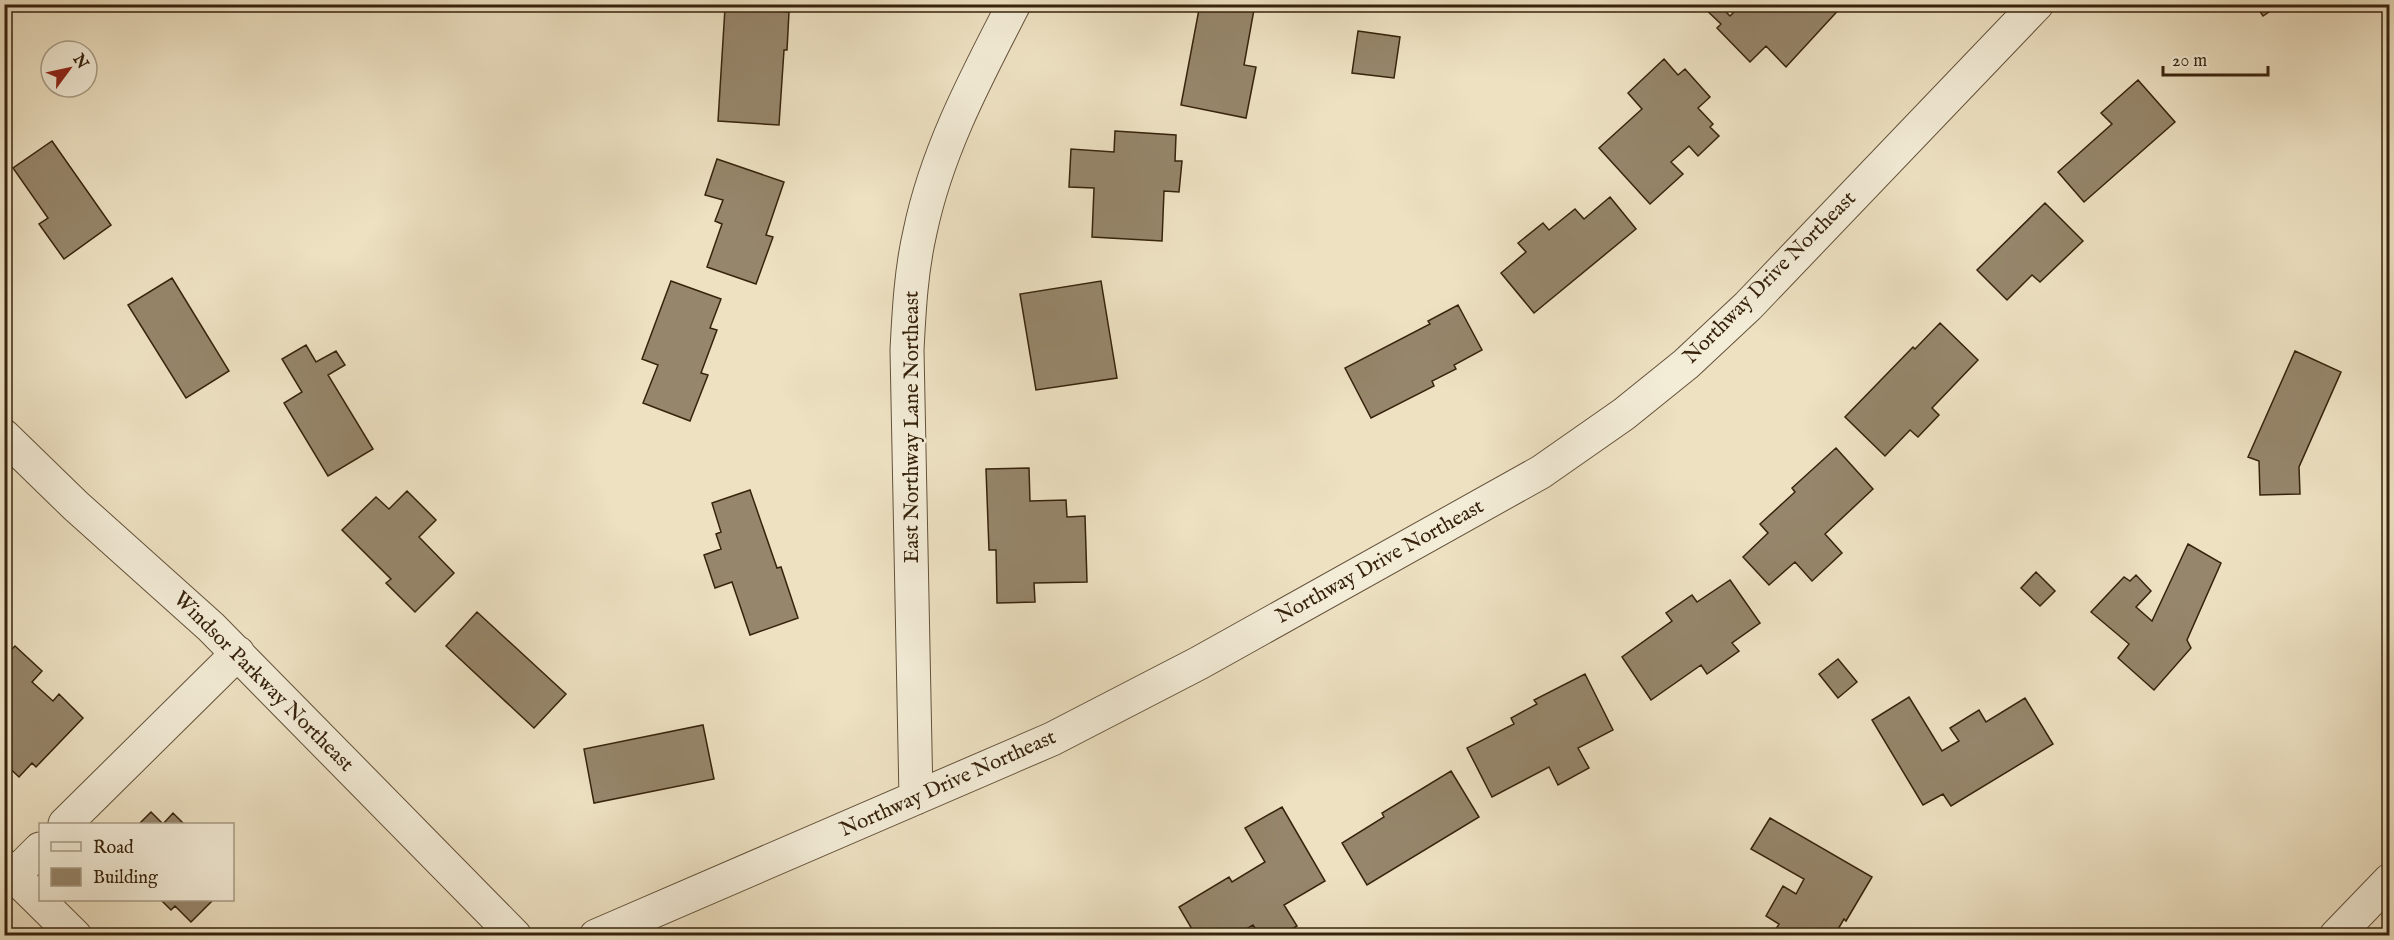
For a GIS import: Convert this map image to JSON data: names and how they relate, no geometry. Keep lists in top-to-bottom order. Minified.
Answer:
{"streets":{"street":["Northway Drive Northeast","East Northway Lane Northeast","Windsor Parkway Northeast"]},"crossings":[["Northway Drive Northeast","East Northway Lane Northeast"]],"legend":["Road","Building"],"scale_bar":"20 m","north":"top right"}
